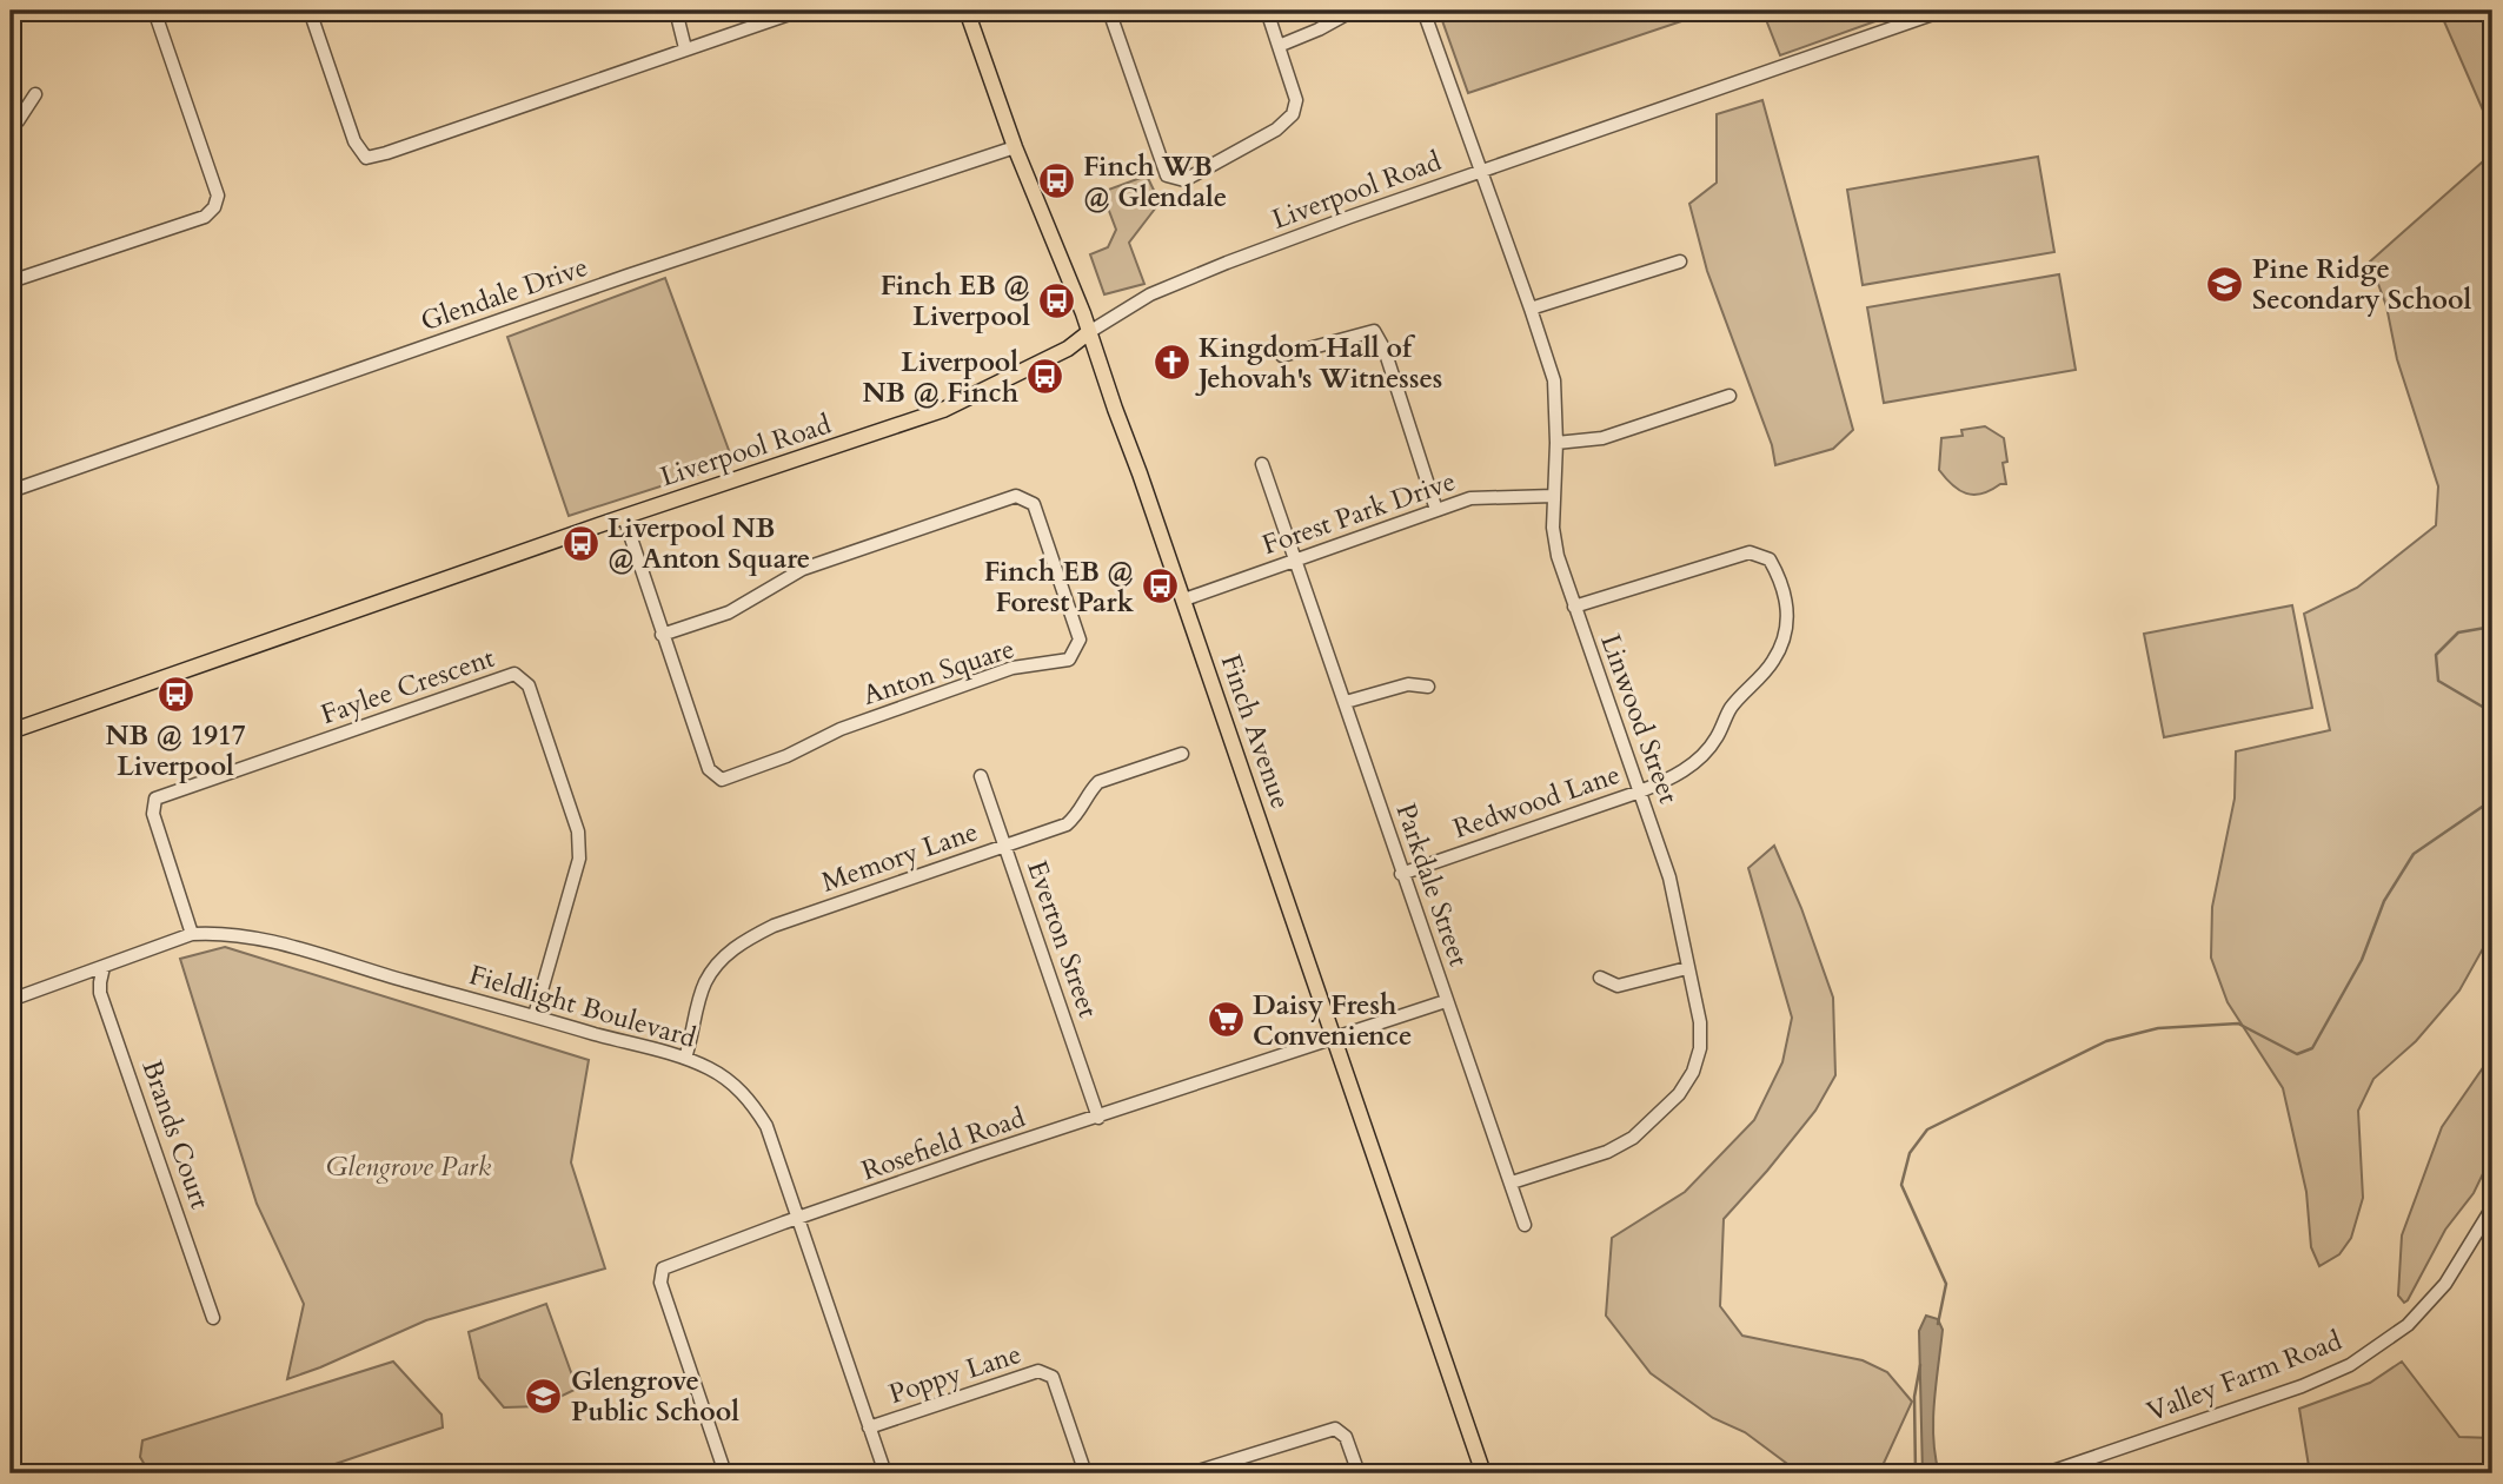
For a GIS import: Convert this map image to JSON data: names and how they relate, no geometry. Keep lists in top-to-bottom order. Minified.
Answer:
{"streets":{"main road":["Liverpool Road","Finch Avenue"],"street":["Glendale Drive","Forest Park Drive","Anton Square","Faylee Crescent","Linwood Street","Redwood Lane","Memory Lane","Parkdale Street","Everton Street","Fieldlight Boulevard","Brands Court","Rosefield Road","Poppy Lane","Valley Farm Road"]},"crossings":[["Liverpool Road","Anton Square"],["Liverpool Road","Linwood Street"],["Liverpool Road","Finch Avenue"],["Glendale Drive","Finch Avenue"],["Forest Park Drive","Linwood Street"],["Forest Park Drive","Finch Avenue"],["Forest Park Drive","Parkdale Street"],["Faylee Crescent","Fieldlight Boulevard"],["Linwood Street","Redwood Lane"],["Linwood Street","Parkdale Street"],["Finch Avenue","Rosefield Road"],["Redwood Lane","Parkdale Street"],["Memory Lane","Everton Street"],["Memory Lane","Fieldlight Boulevard"],["Parkdale Street","Rosefield Road"],["Everton Street","Rosefield Road"],["Fieldlight Boulevard","Brands Court"],["Fieldlight Boulevard","Rosefield Road"],["Fieldlight Boulevard","Poppy Lane"]],"parks":["Glengrove Park"],"places":{"bus stop":["Finch WB @ Glendale","Finch EB @ Liverpool","Liverpool NB @ Finch","Liverpool NB @ Anton Square","Finch EB @ Forest Park","NB @ 1917 Liverpool"],"school or university":["Pine Ridge Secondary School","Glengrove Public School"],"church":["Kingdom Hall of Jehovah's Witnesses"],"supermarket":["Daisy Fresh Convenience"]}}
